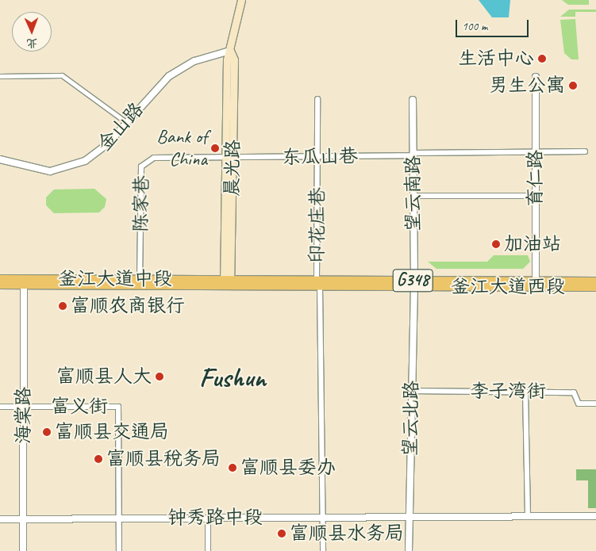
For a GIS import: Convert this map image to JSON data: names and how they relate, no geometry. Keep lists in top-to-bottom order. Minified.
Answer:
{"streets":{"main road":["晨光路","釜江大道中段","G348","釜江大道西段"],"street":["金山路","东瓜山巷","育仁路","望云南路","陈家巷","印花庄巷","李子湾街","富义街","海棠路","望云北路","钟秀路中段"]},"crossings":[["金山路","晨光路"],["东瓜山巷","晨光路"],["东瓜山巷","育仁路"],["东瓜山巷","望云南路"],["东瓜山巷","陈家巷"],["东瓜山巷","印花庄巷"],["晨光路","陈家巷"],["晨光路","釜江大道中段"],["晨光路","釜江大道西段"],["育仁路","釜江大道西段"],["望云南路","釜江大道西段"],["望云南路","望云北路"],["陈家巷","釜江大道中段"],["印花庄巷","釜江大道西段"],["印花庄巷","钟秀路中段"],["釜江大道中段","釜江大道西段"],["釜江大道中段","海棠路"],["釜江大道西段","望云北路"],["李子湾街","望云北路"],["富义街","海棠路"],["富义街","钟秀路中段"],["海棠路","钟秀路中段"],["望云北路","钟秀路中段"]],"districts":["Fushun"],"places":["生活中心","男生公寓","Bank of China","加油站","富顺农商银行","富顺县人大","富顺县交通局","富顺县税务局","富顺县委办","富顺县水务局"],"scale_bar":"100 m","north":"bottom"}
